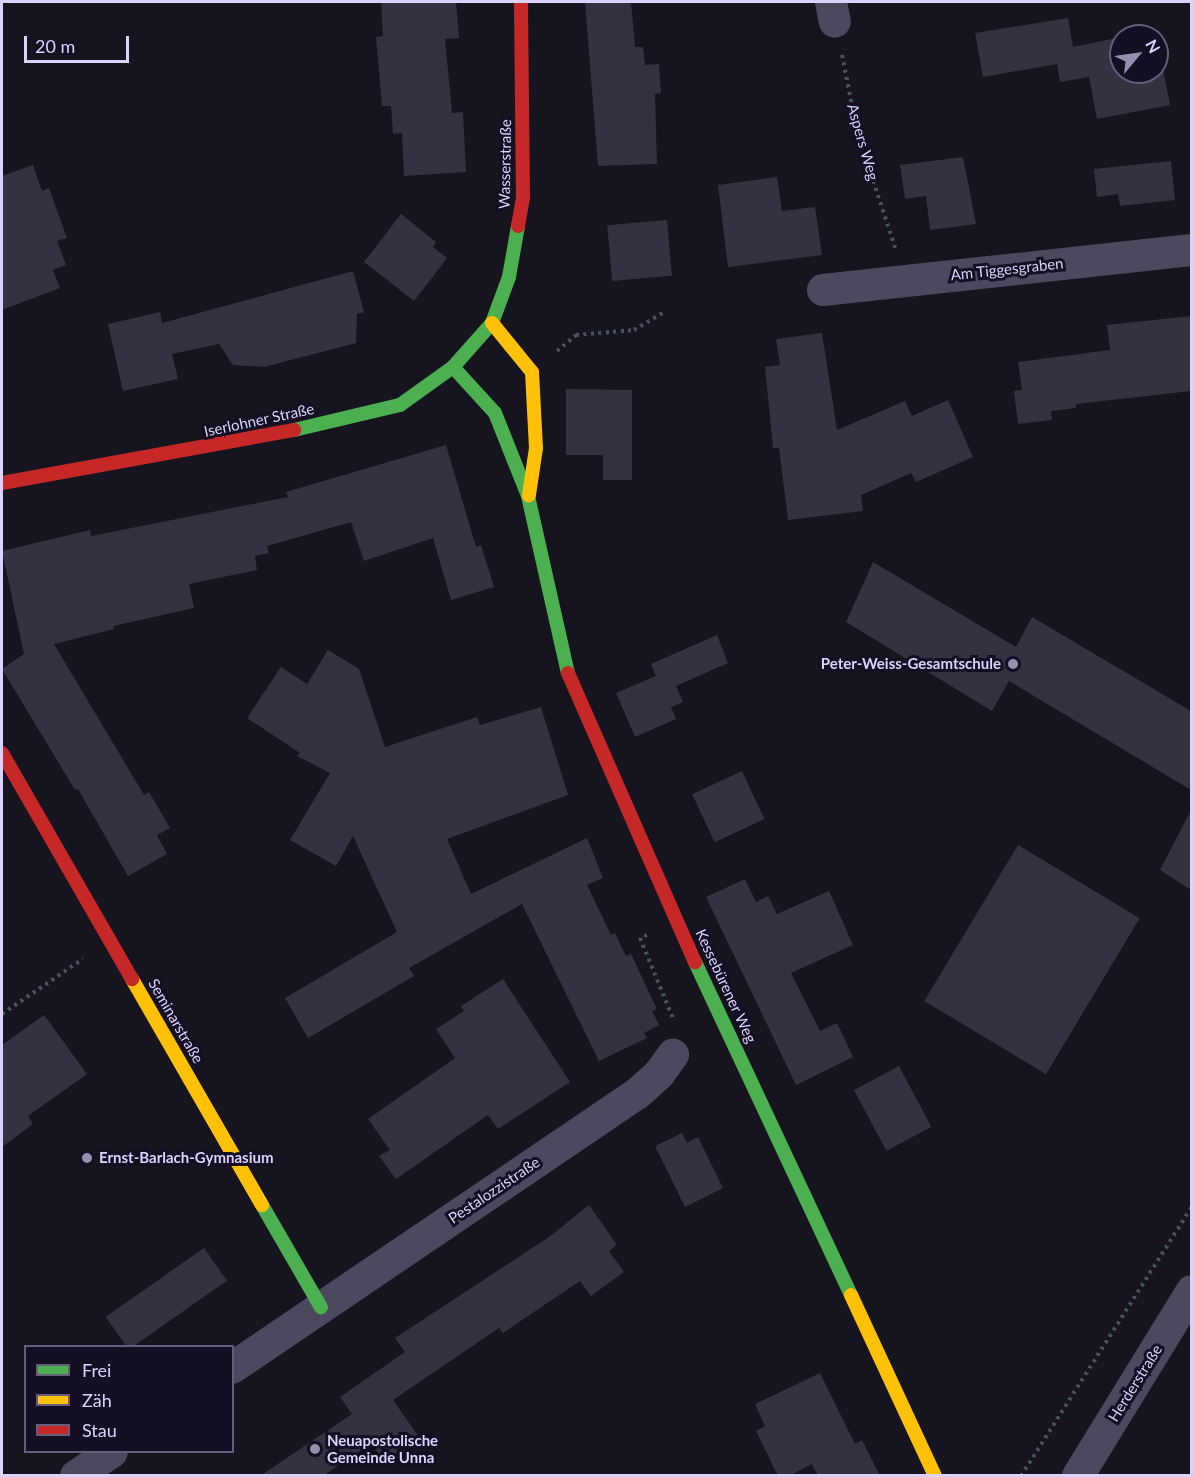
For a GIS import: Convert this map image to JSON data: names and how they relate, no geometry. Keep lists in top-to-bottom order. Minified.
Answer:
{"streets":{"main road":["Wasserstraße","Iserlohner Straße","Kessebürener Weg","Seminarstraße"],"street":["Am Tiggesgraben","Pestalozzistraße","Herderstraße"],"path":["Aspers Weg"]},"crossings":[["Aspers Weg","Am Tiggesgraben"],["Wasserstraße","Iserlohner Straße"],["Wasserstraße","Kessebürener Weg"],["Iserlohner Straße","Kessebürener Weg"],["Seminarstraße","Pestalozzistraße"]],"places":["Peter-Weiss-Gesamtschule","Ernst-Barlach-Gymnasium","Neuapostolische Gemeinde Unna"],"legend":["Frei","Zäh","Stau"],"scale_bar":"20 m","north":"top right"}
